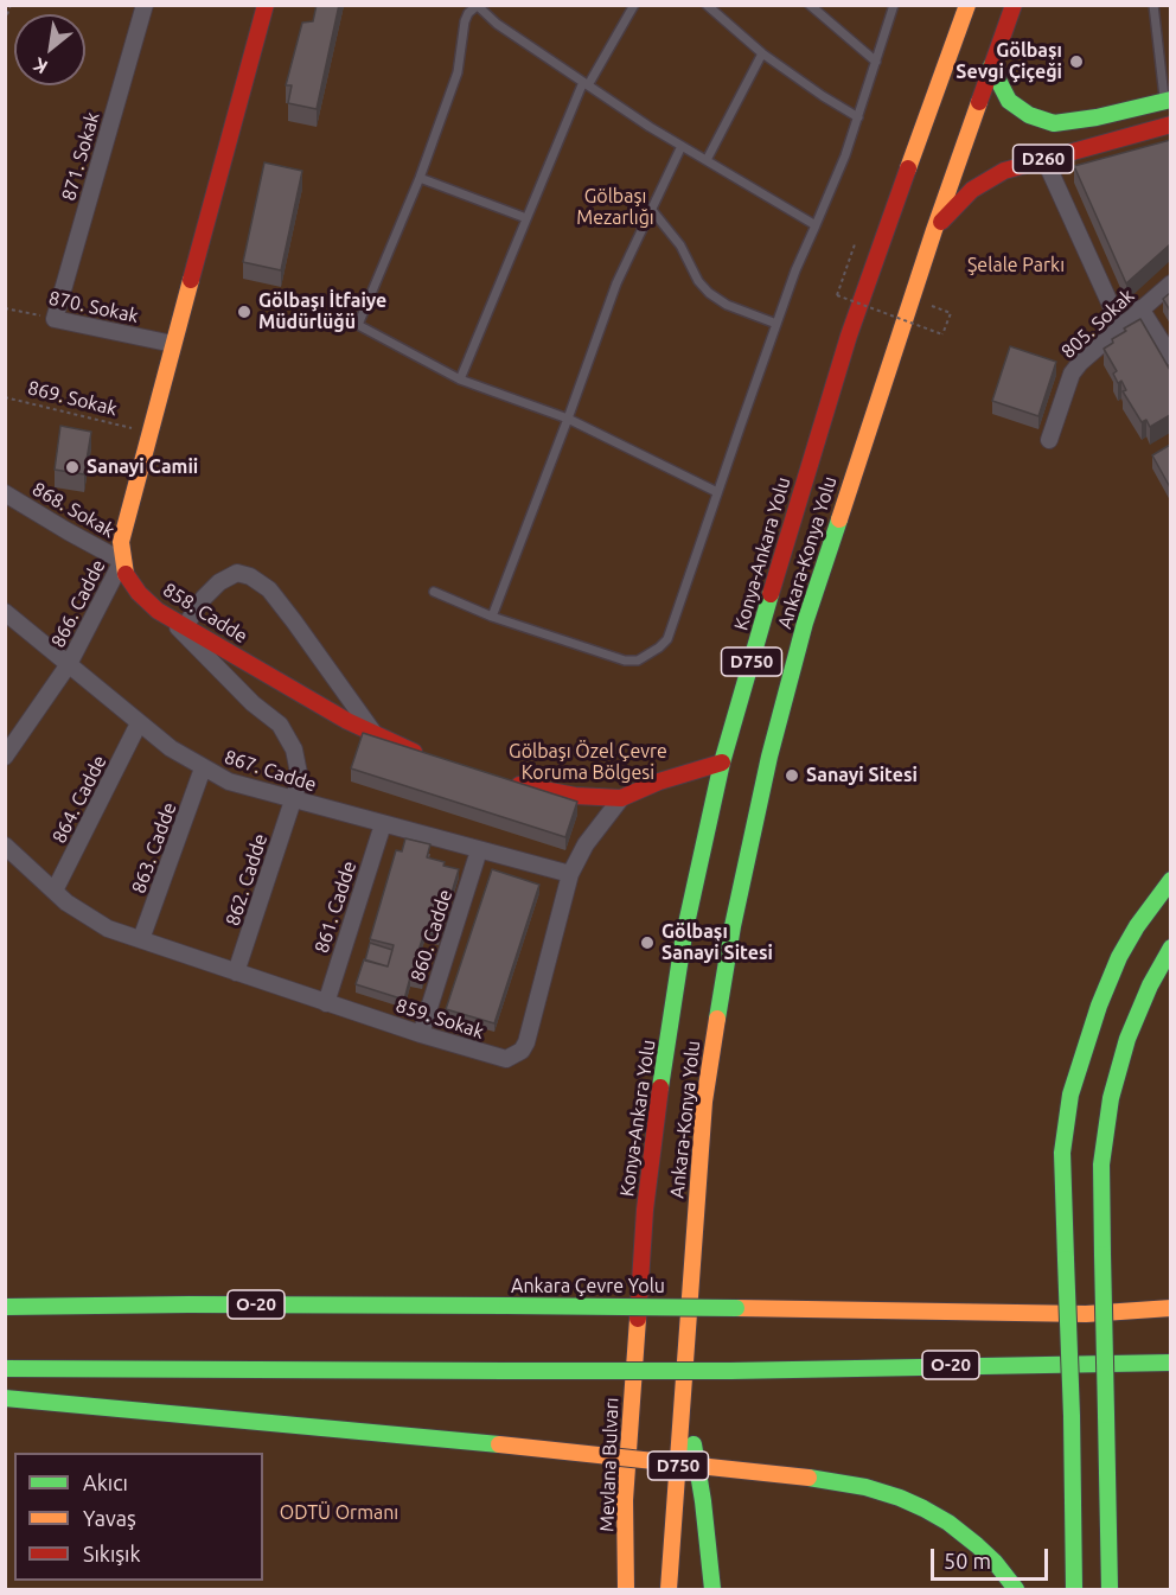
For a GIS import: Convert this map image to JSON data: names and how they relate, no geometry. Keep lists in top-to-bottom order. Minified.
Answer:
{"streets":{"main road":["D260","Ankara-Konya Yolu","Konya-Ankara Yolu","858. Cadde","D750","859. Sokak","Ankara Çevre Yolu","O-20","Mevlana Bulvarı"],"street":["871. Sokak","870. Sokak","805. Sokak","868. Sokak","866. Cadde","867. Cadde","864. Cadde","863. Cadde","862. Cadde","861. Cadde","860. Cadde"],"path":["869. Sokak"]},"crossings":[["871. Sokak","870. Sokak"],["D260","Ankara-Konya Yolu"],["868. Sokak","866. Cadde"],["868. Sokak","858. Cadde"],["Ankara-Konya Yolu","D750"],["Konya-Ankara Yolu","859. Sokak"],["Konya-Ankara Yolu","Mevlana Bulvarı"],["866. Cadde","858. Cadde"],["866. Cadde","867. Cadde"],["858. Cadde","862. Cadde"],["867. Cadde","864. Cadde"],["867. Cadde","863. Cadde"],["867. Cadde","862. Cadde"],["867. Cadde","861. Cadde"],["867. Cadde","860. Cadde"],["867. Cadde","859. Sokak"],["864. Cadde","859. Sokak"],["863. Cadde","859. Sokak"],["862. Cadde","859. Sokak"],["861. Cadde","859. Sokak"],["860. Cadde","859. Sokak"]],"parks":["Gölbaşı Mezarlığı","Şelale Parkı","Gölbaşı Özel Çevre Koruma Bölgesi","ODTÜ Ormanı"],"places":["Gölbaşı Sevgi Çiçeği","Gölbaşı İtfaiye Müdürlüğü","Sanayi Camii","Sanayi Sitesi","Gölbaşı Sanayi Sitesi"],"legend":["Akıcı","Yavaş","Sıkışık"],"scale_bar":"50 m","north":"bottom left"}
